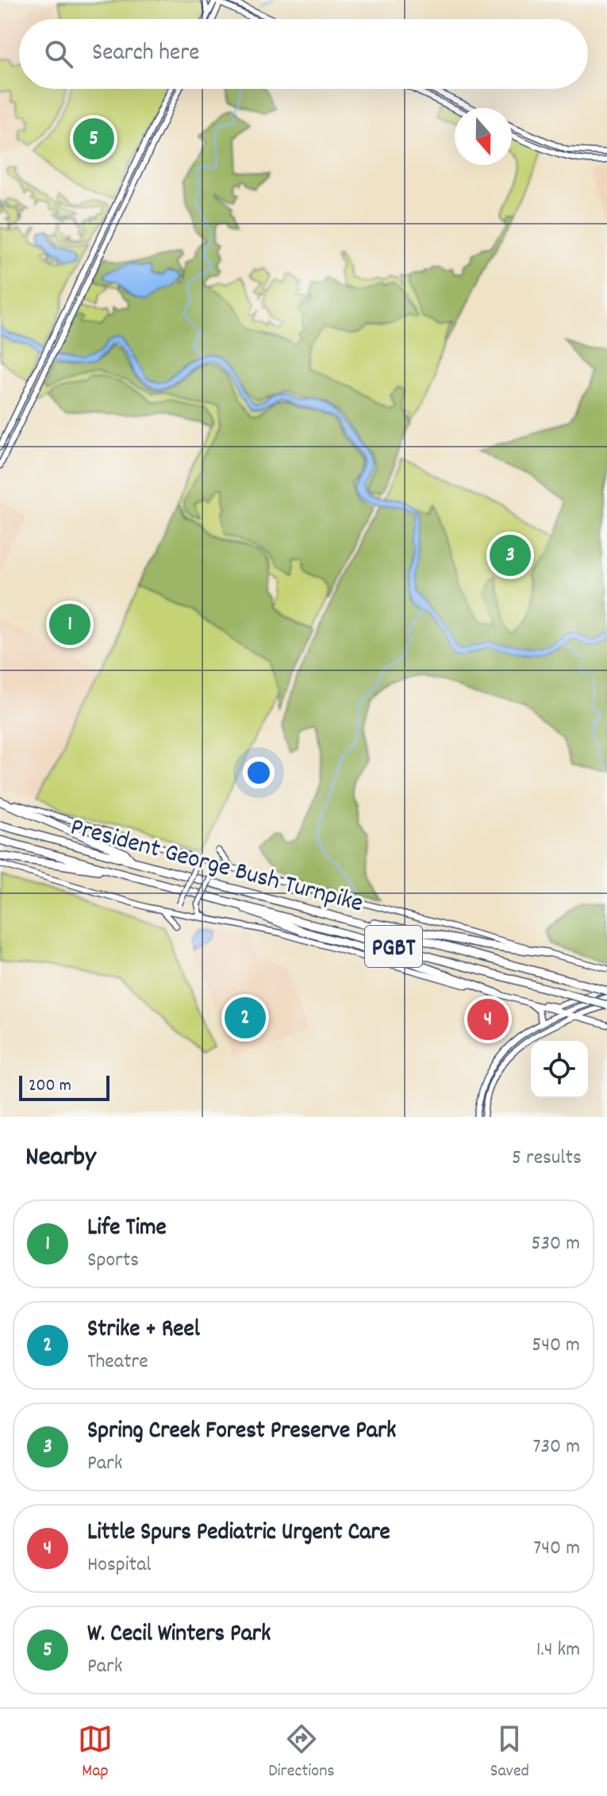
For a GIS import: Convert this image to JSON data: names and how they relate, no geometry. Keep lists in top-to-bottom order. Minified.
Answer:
{"streets":{"highway":["President George Bush Turnpike","PGBT"]},"scale_bar":"200 m","north":"bottom","page":{"search":"Search here","pins":["5","3","1","2","4"],"scale":"200 m","heading":["Nearby","5 results"],"list":[{"mark":"1","name":"Life Time","note":"Sports","value":"530 m"},{"mark":"2","name":"Strike + Reel","note":"Theatre","value":"540 m"},{"mark":"3","name":"Spring Creek Forest Preserve Park","note":"Park","value":"730 m"},{"mark":"4","name":"Little Spurs Pediatric Urgent Care","note":"Hospital","value":"740 m"},{"mark":"5","name":"W. Cecil Winters Park","note":"Park","value":"1.4 km"}],"nav":["Map","Directions","Saved"]}}
